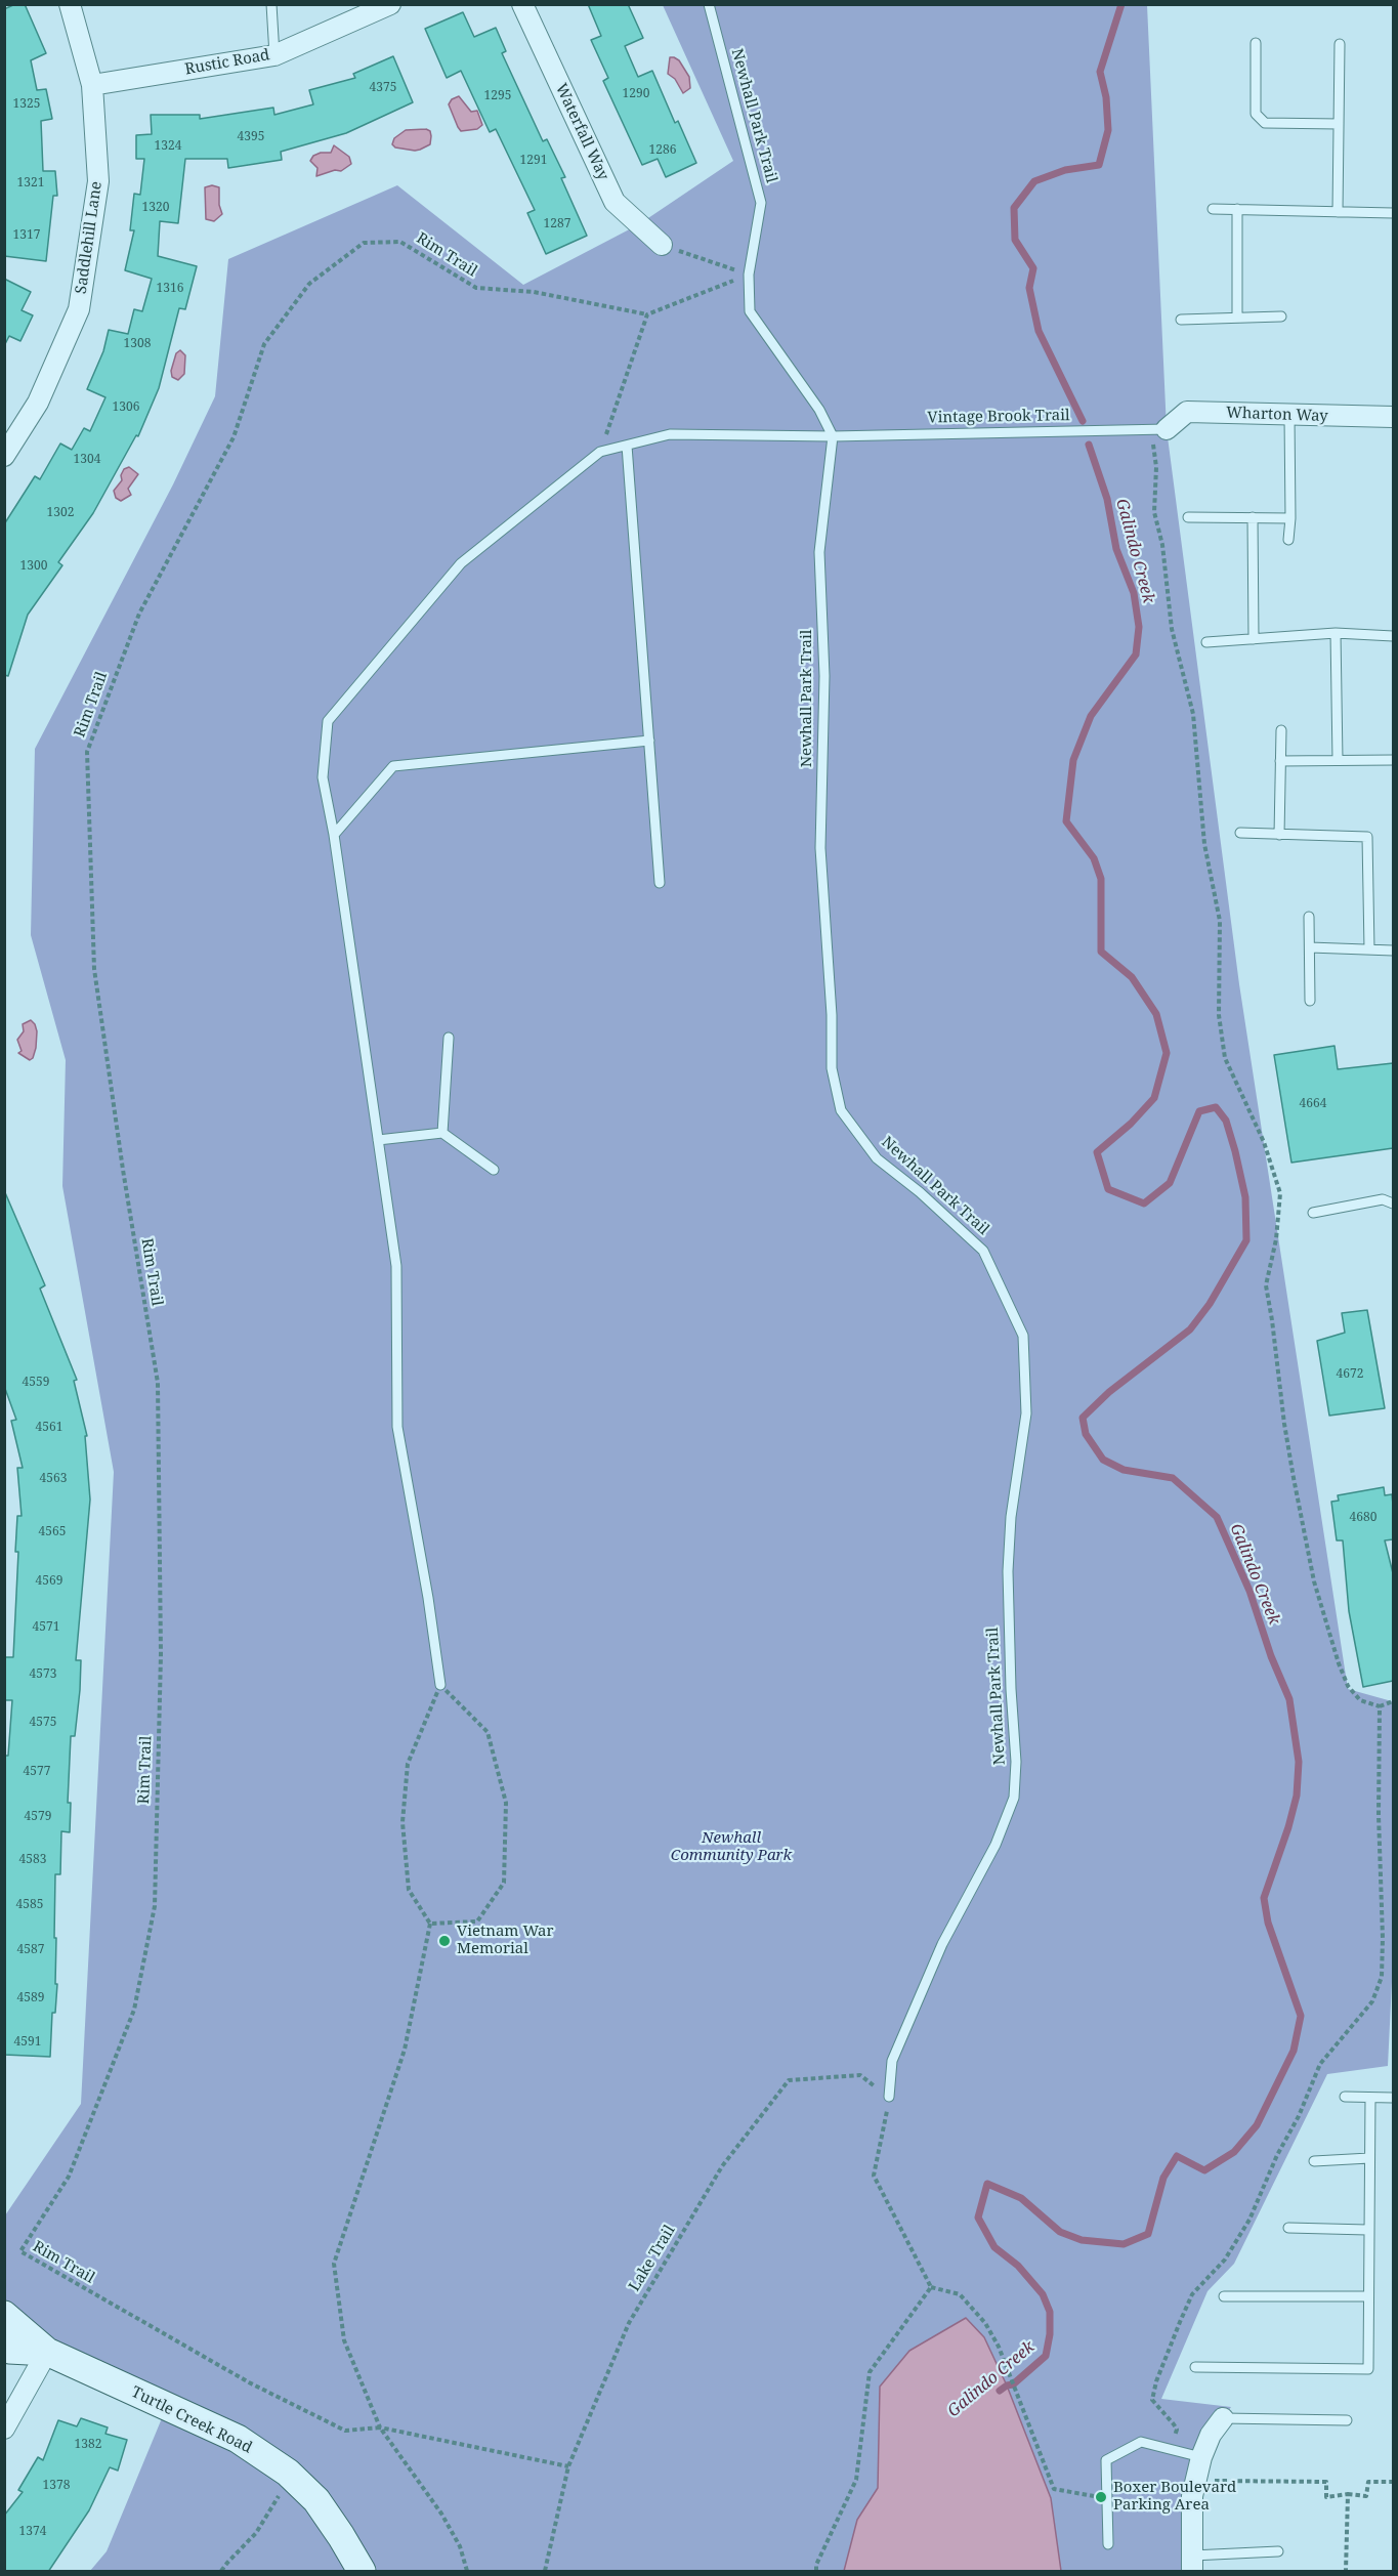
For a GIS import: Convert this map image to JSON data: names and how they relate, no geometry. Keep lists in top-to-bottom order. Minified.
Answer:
{"streets":{"street":["Rustic Road","Waterfall Way","Saddlehill Lane","Wharton Way","Turtle Creek Road"],"lane":["Newhall Park Trail","Vintage Brook Trail"],"path":["Rim Trail","Lake Trail"]},"crossings":[["Rustic Road","Saddlehill Lane"],["Newhall Park Trail","Vintage Brook Trail"],["Newhall Park Trail","Lake Trail"],["Wharton Way","Vintage Brook Trail"]],"water":["Galindo Creek"],"parks":["Newhall Community Park"],"places":["Vietnam War Memorial","Boxer Boulevard Parking Area"],"house_numbers":["4375","1290","1295","1325","4395","1324","1286","1291","1321","1320","1287","1317","1316","1308","1306","1304","1302","1300","4664","4672","4559","4561","4563","4680","4565","4569","4571","4573","4575","4577","4579","4583","4585","4587","4589","4591","1382","1378","1374"]}
